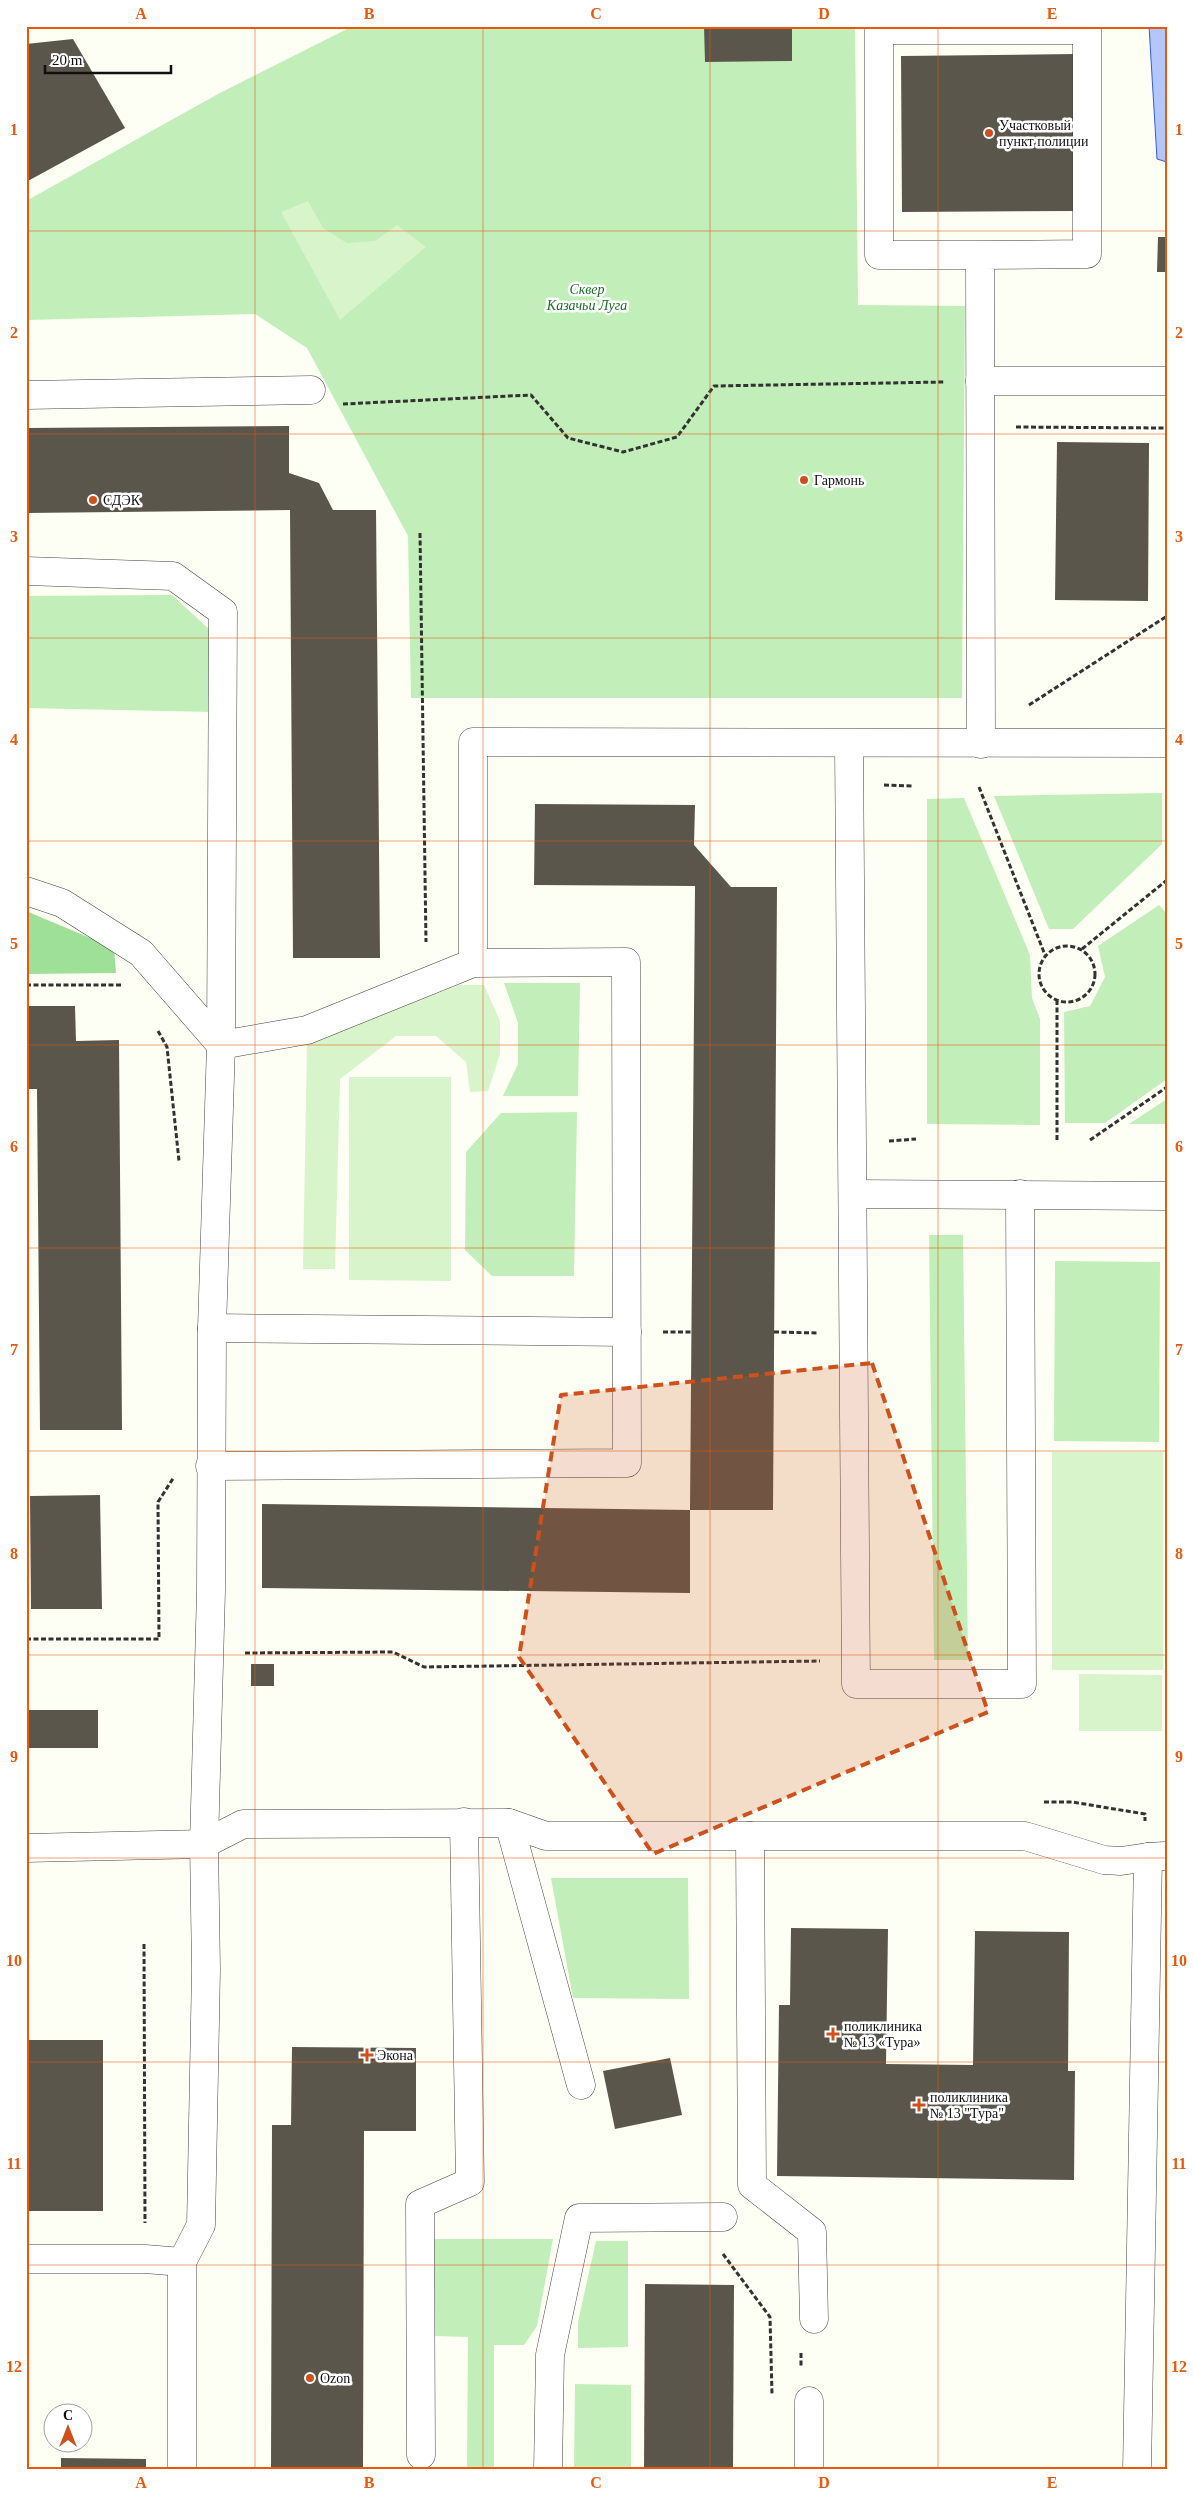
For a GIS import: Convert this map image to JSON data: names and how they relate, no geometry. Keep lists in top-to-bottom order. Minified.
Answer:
{"parks":["Сквер Казачьи Луга"],"places":{"other":["Участковый пункт полиции","Гармонь","СДЭК","Ozon"],"health":["поликлиника № 13 «Тура»","Экона","поликлиника № 13 \"Тура\""]},"scale_bar":"20 m","north":"top","grid":{"columns":["A","B","C","D","E"],"rows":["1","2","3","4","5","6","7","8","9","10","11","12"]}}
